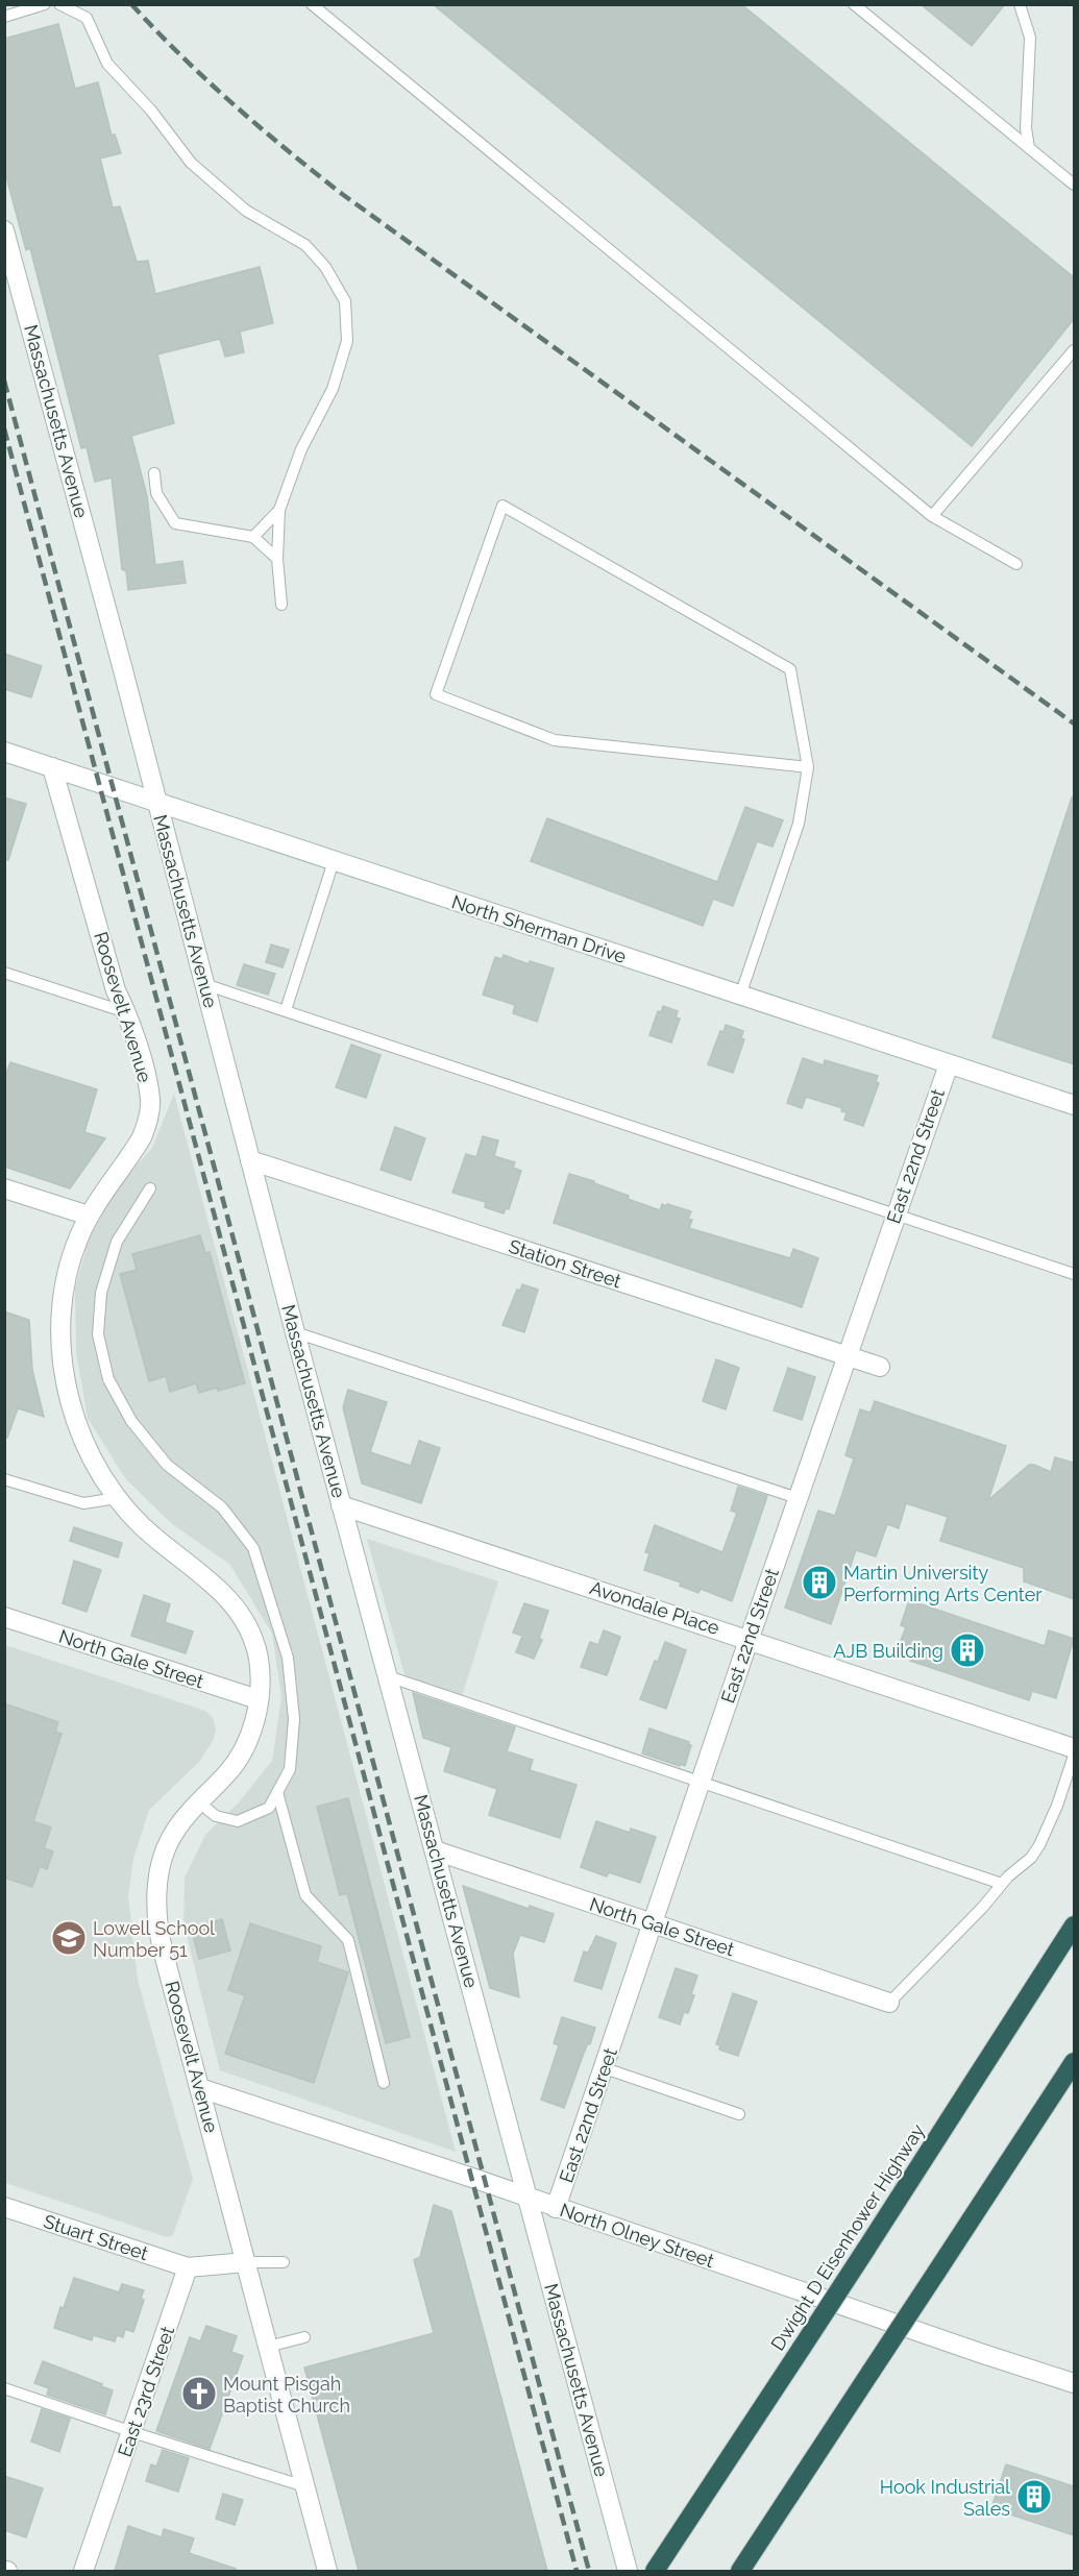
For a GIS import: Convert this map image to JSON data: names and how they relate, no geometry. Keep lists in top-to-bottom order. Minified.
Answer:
{"streets":{"highway":["Dwight D Eisenhower Highway"],"street":["Massachusetts Avenue","North Sherman Drive","Roosevelt Avenue","East 22nd Street","Station Street","Avondale Place","North Gale Street","North Olney Street","Stuart Street","East 23rd Street"]},"crossings":[["Massachusetts Avenue","North Sherman Drive"],["Massachusetts Avenue","Station Street"],["Massachusetts Avenue","Avondale Place"],["Massachusetts Avenue","North Gale Street"],["Massachusetts Avenue","North Olney Street"],["North Sherman Drive","Roosevelt Avenue"],["North Sherman Drive","East 22nd Street"],["Roosevelt Avenue","North Gale Street"],["Roosevelt Avenue","North Olney Street"],["East 22nd Street","Station Street"],["East 22nd Street","Avondale Place"],["East 22nd Street","North Gale Street"],["East 22nd Street","North Olney Street"],["Stuart Street","East 23rd Street"]],"places":{"building":["Martin University Performing Arts Center","AJB Building","Hook Industrial Sales"],"school or university":["Lowell School Number 51"],"church":["Mount Pisgah Baptist Church"]}}
